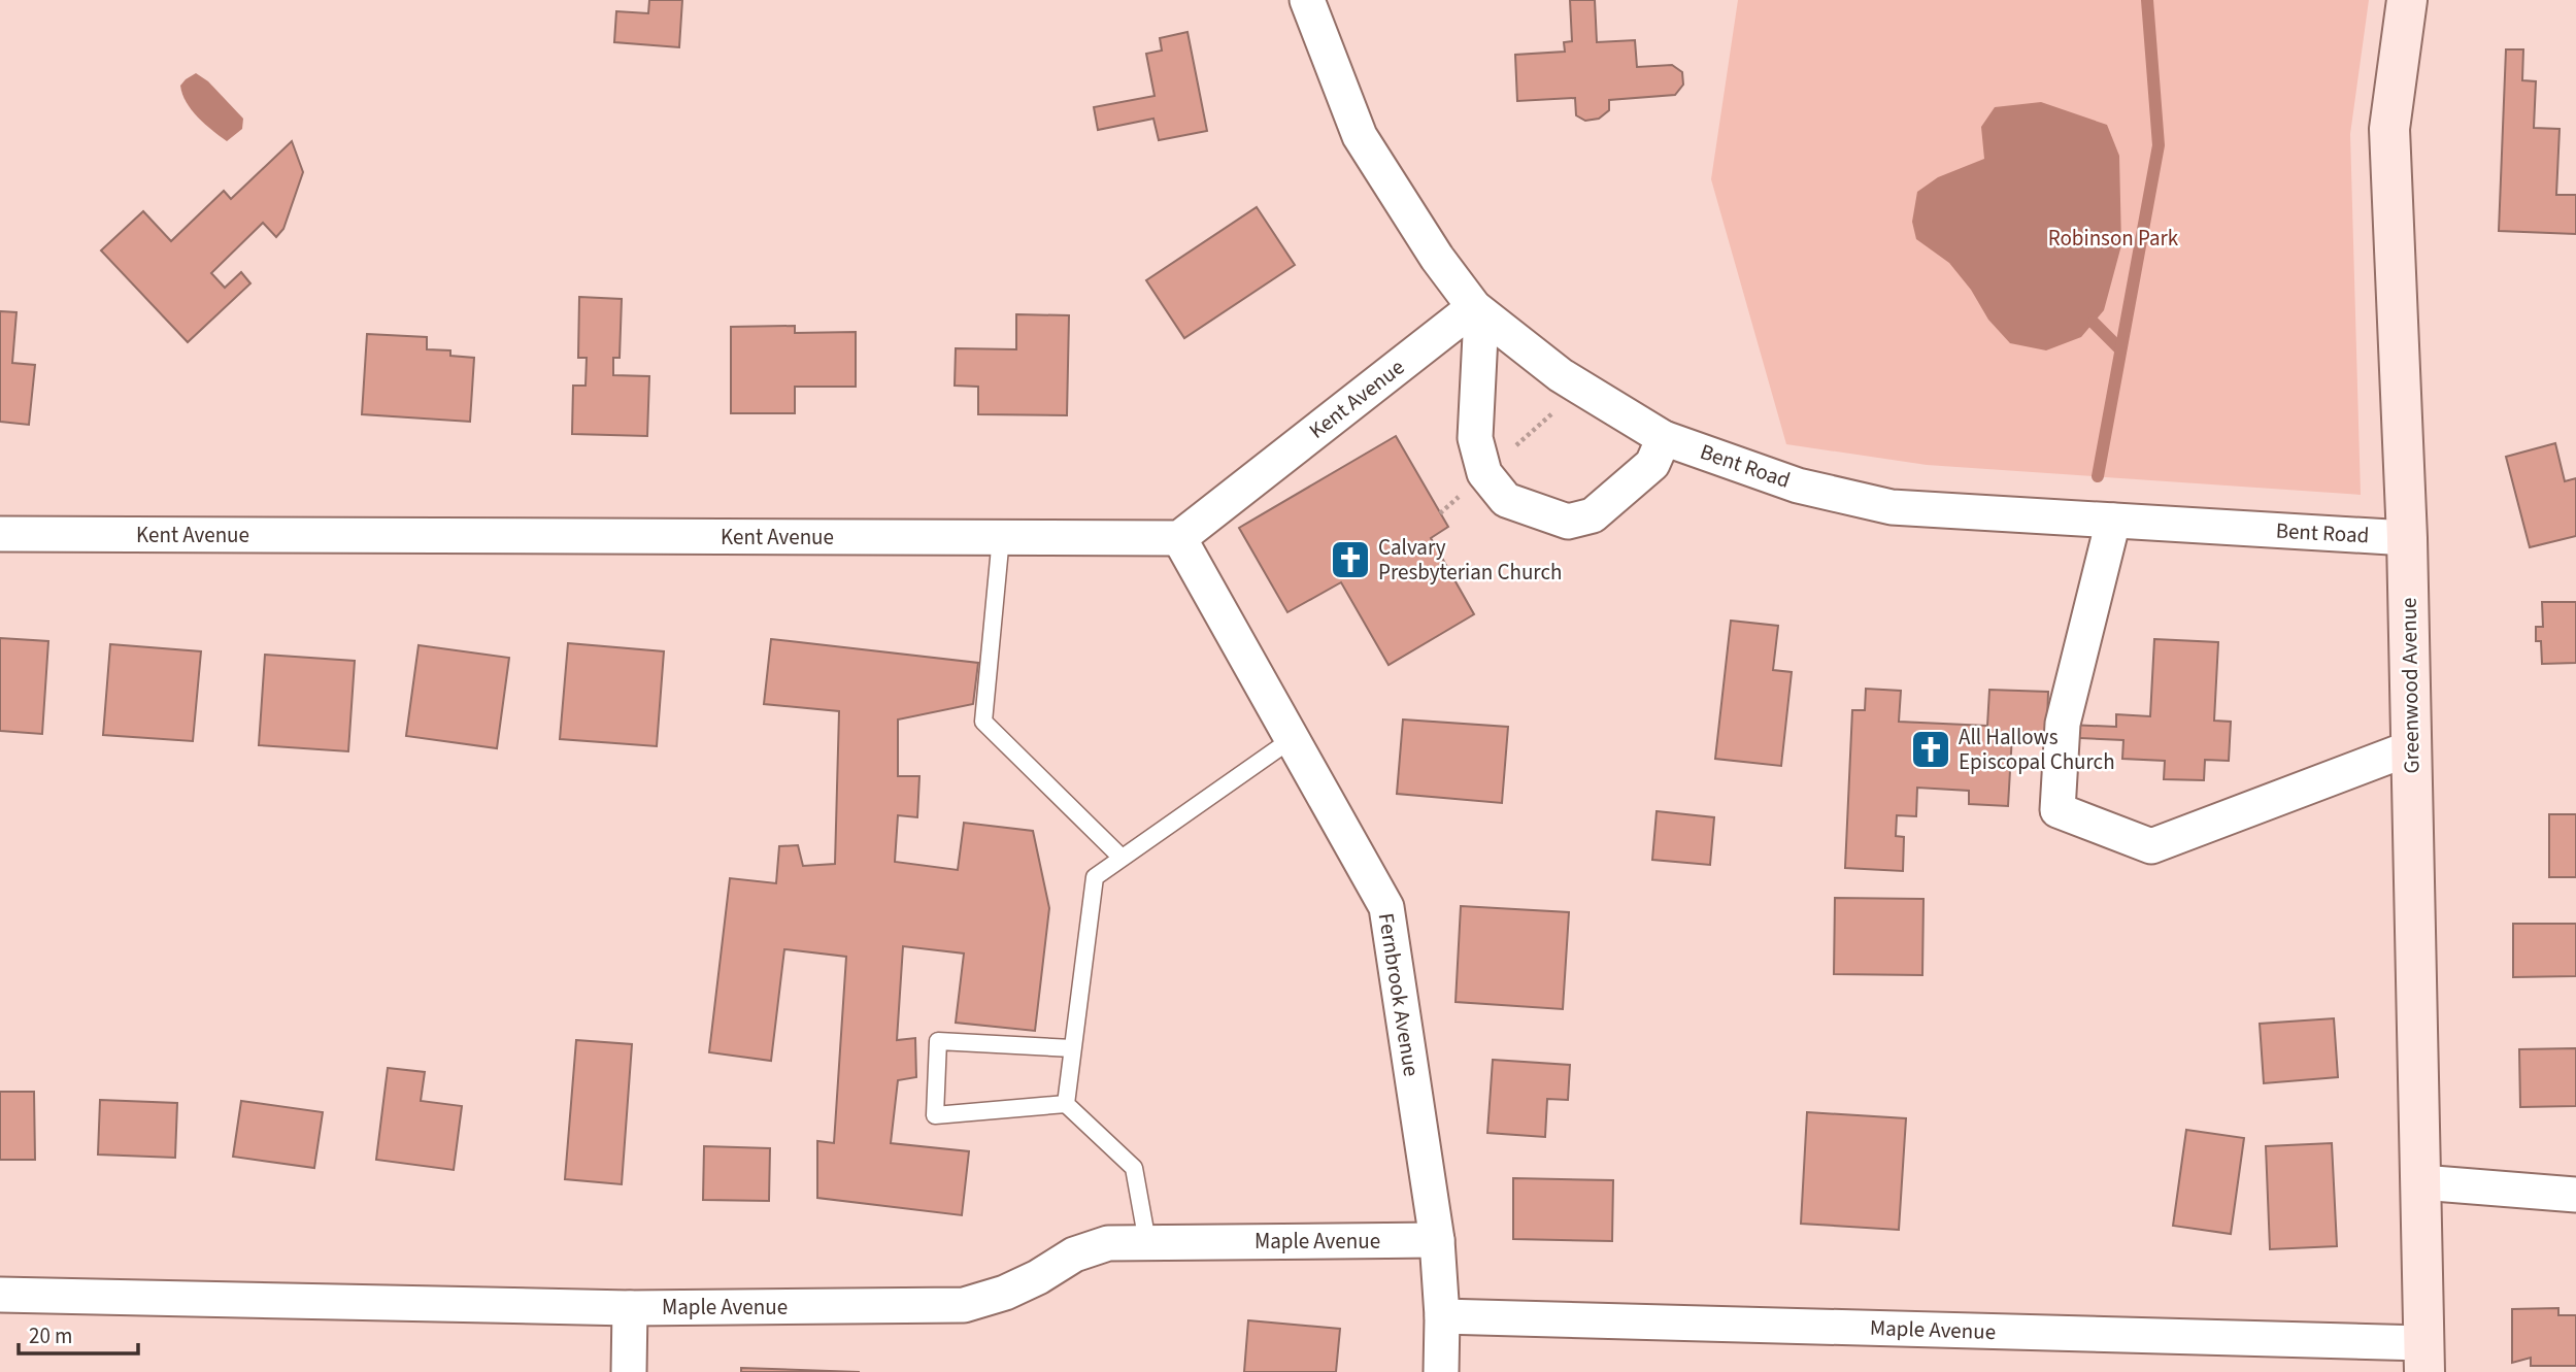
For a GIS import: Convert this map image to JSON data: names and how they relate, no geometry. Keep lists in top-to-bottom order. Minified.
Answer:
{"streets":{"main road":["Greenwood Avenue"],"street":["Kent Avenue","Bent Road","Fernbrook Avenue","Maple Avenue"]},"crossings":[["Kent Avenue","Bent Road"],["Kent Avenue","Fernbrook Avenue"],["Bent Road","Greenwood Avenue"],["Greenwood Avenue","Maple Avenue"],["Fernbrook Avenue","Maple Avenue"]],"parks":["Robinson Park"],"places":{"church":["Calvary Presbyterian Church","All Hallows Episcopal Church"]},"scale_bar":"20 m"}
